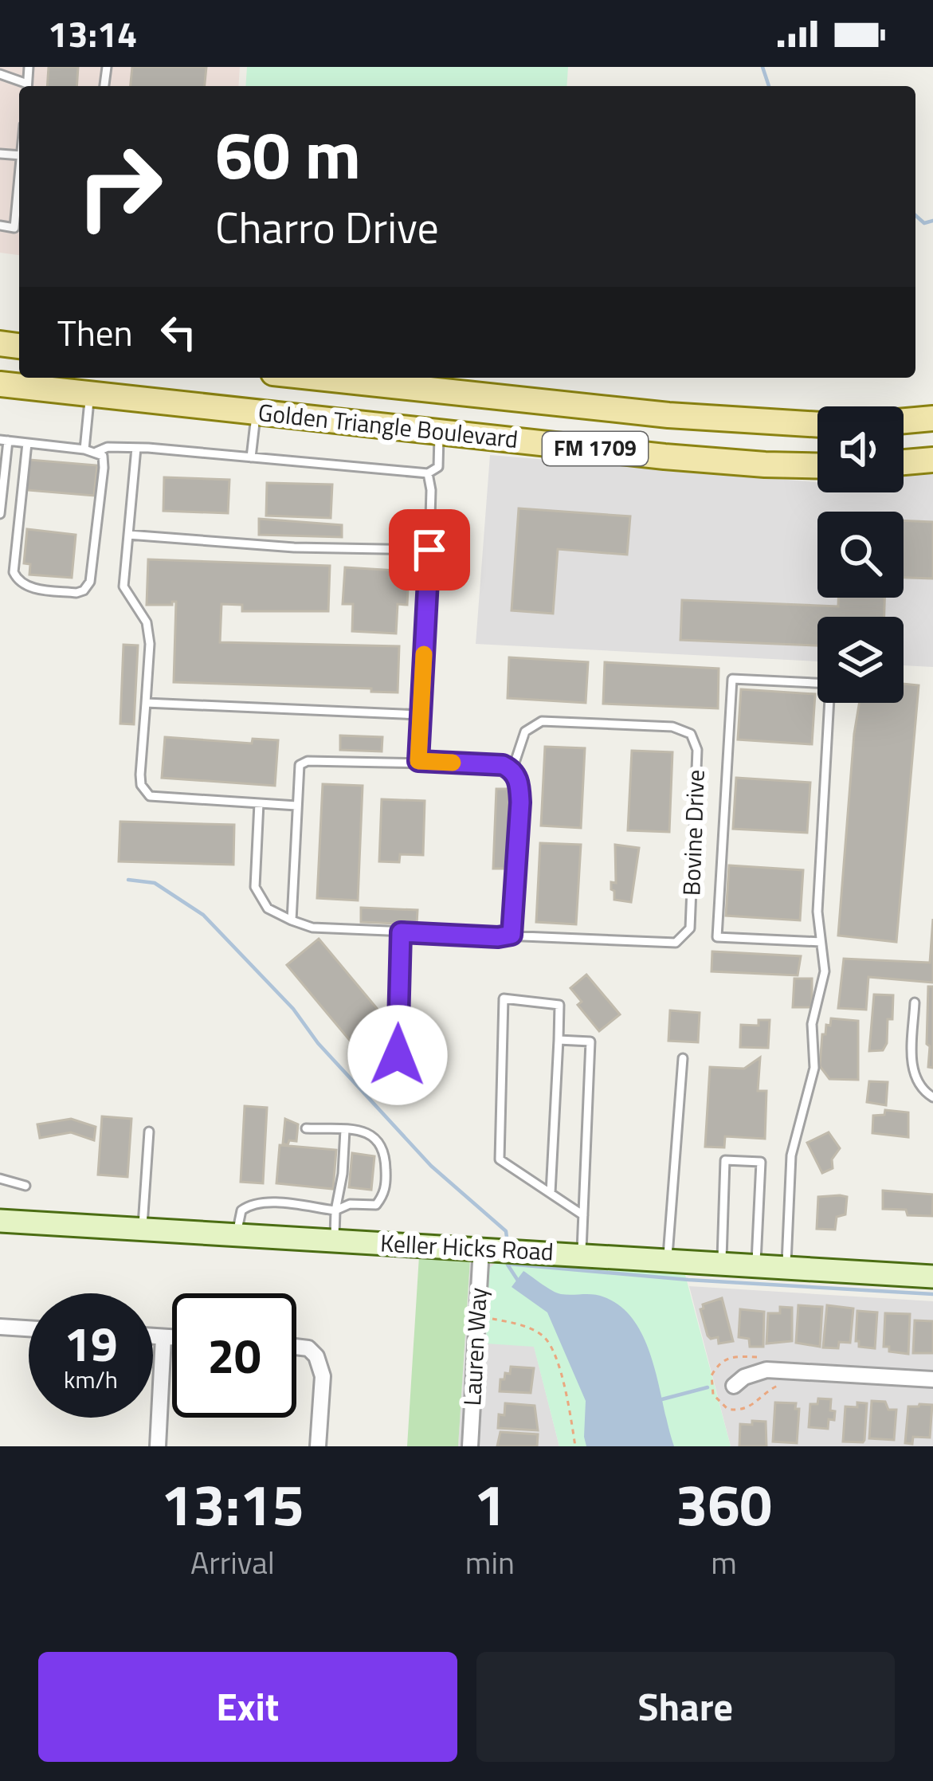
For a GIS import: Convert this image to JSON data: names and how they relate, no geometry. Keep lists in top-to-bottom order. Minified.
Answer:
{"streets":{"main road":["Golden Triangle Boulevard","FM 1709"],"street":["Keller Hicks Road","Lauren Way"],"lane":["Bovine Drive"]},"crossings":[["Keller Hicks Road","Lauren Way"]],"page":{"status":"13:14","turn":["60 m","Charro Drive"],"then":"Then","speed":"19 km/h","limit":"20","eta":["13:15","Arrival","1","min","360","m"],"buttons":["Exit","Share"]}}
